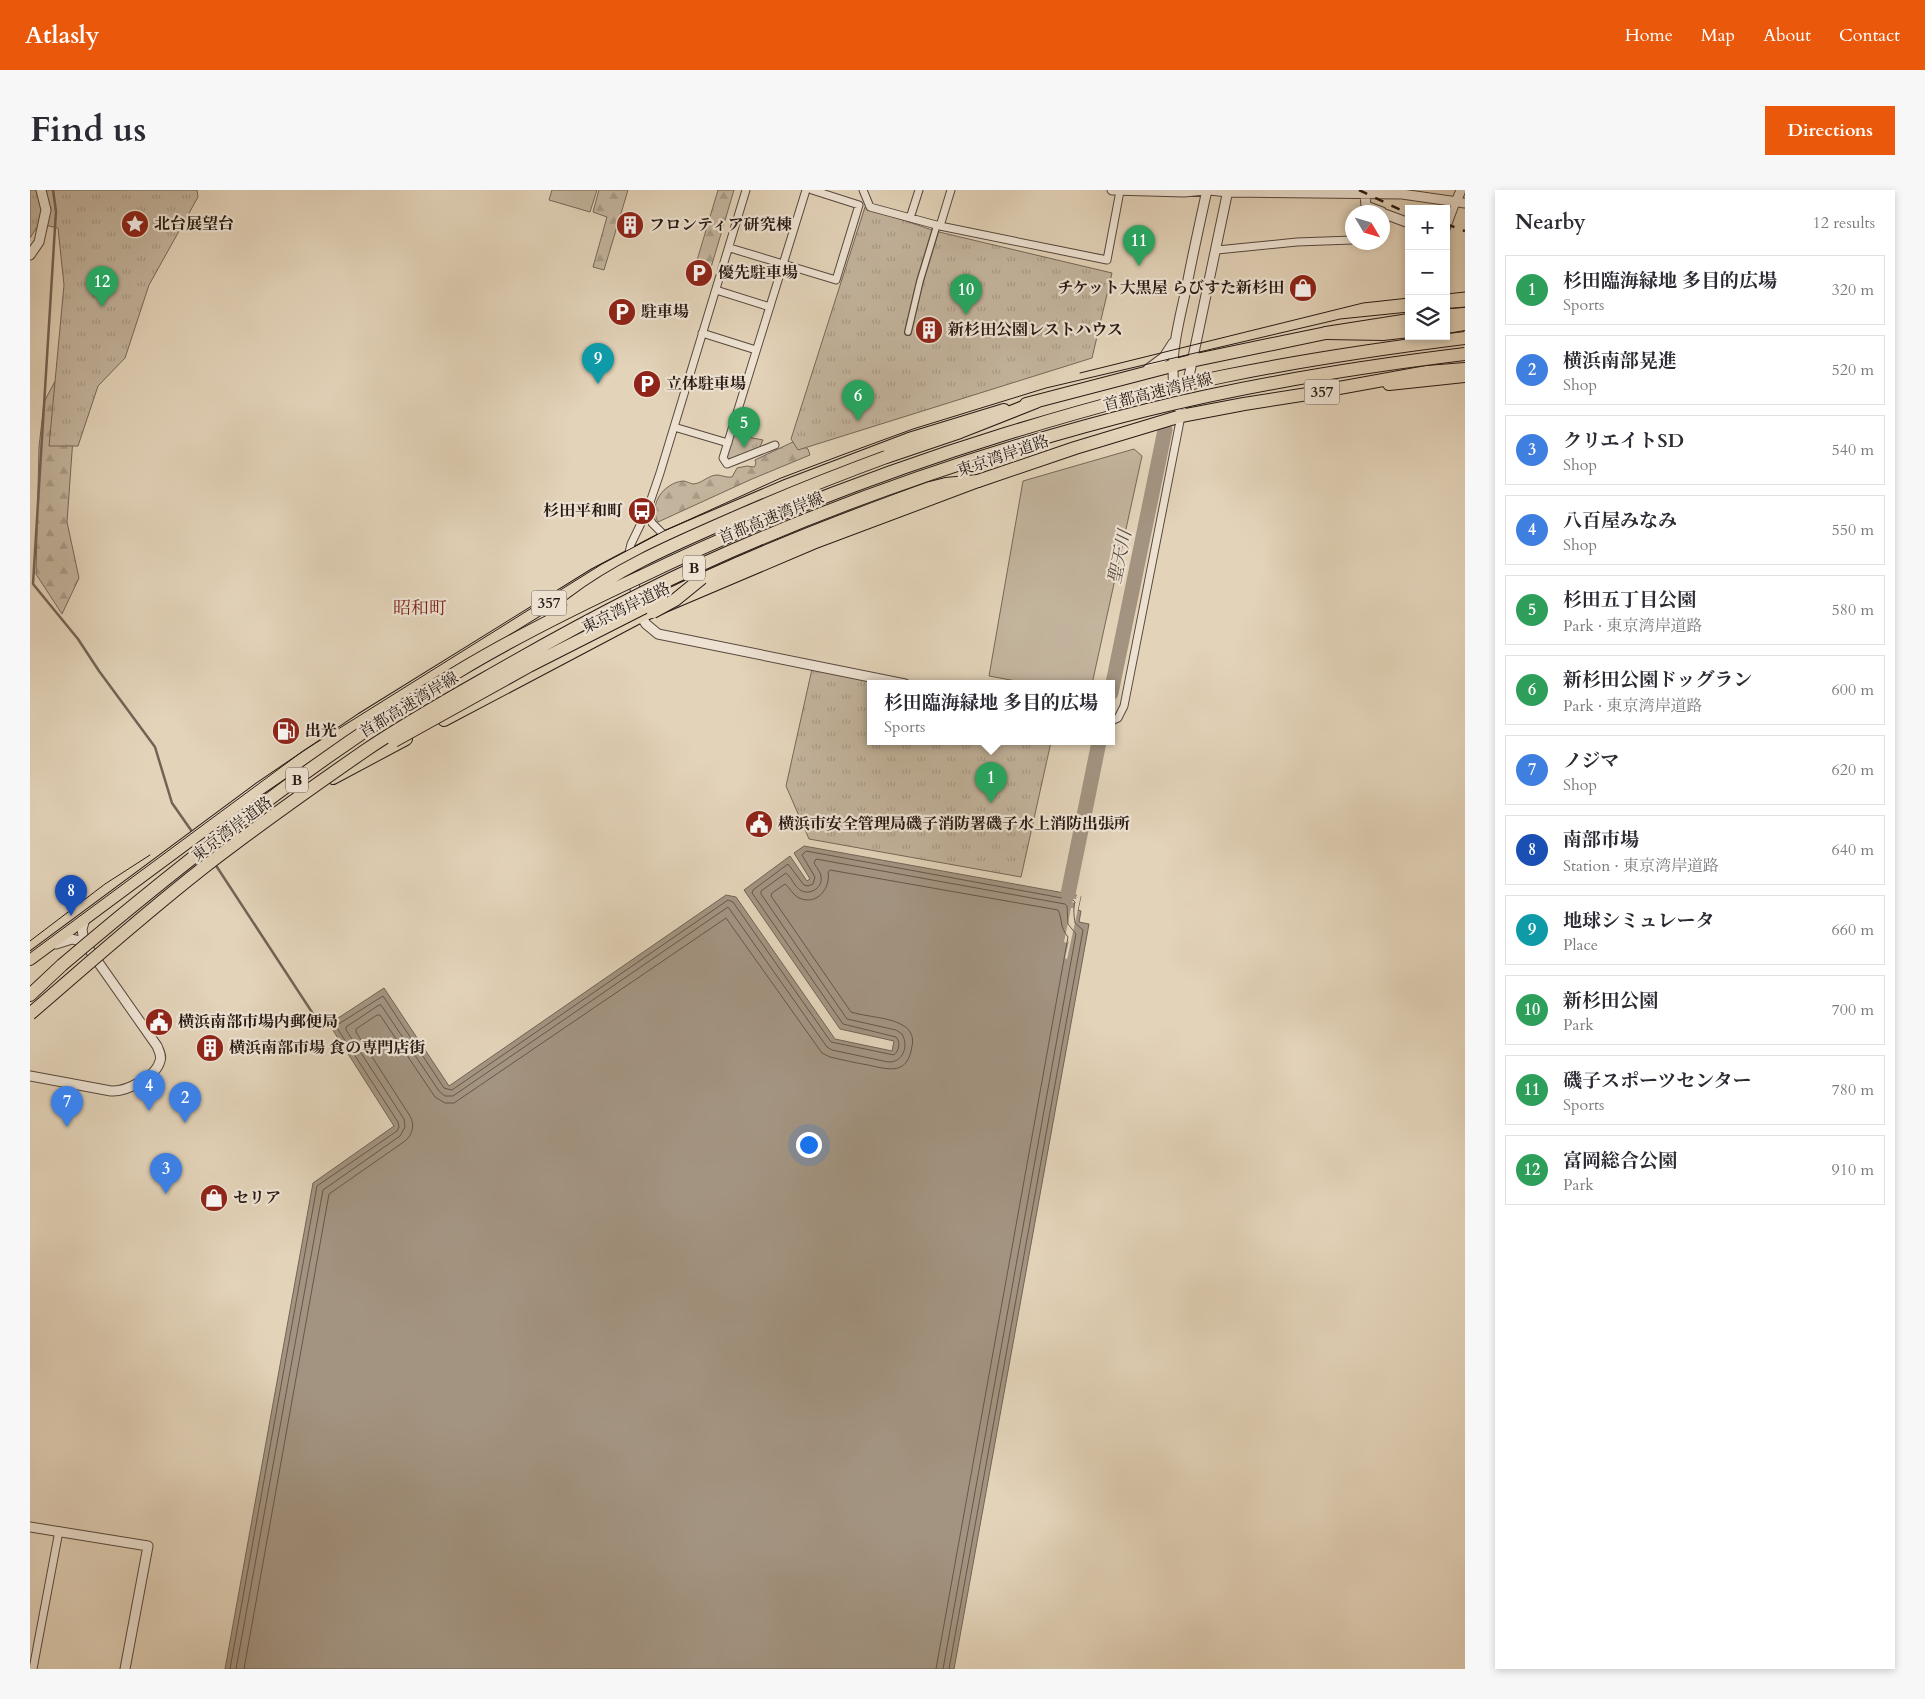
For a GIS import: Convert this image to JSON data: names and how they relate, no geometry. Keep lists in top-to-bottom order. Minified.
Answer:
{"streets":{"highway":["首都高速湾岸線","357","東京湾岸道路","B"]},"crossings":[["首都高速湾岸線","357"],["首都高速湾岸線","東京湾岸道路"],["首都高速湾岸線","B"],["357","東京湾岸道路"],["東京湾岸道路","B"]],"districts":["昭和町"],"water":["聖天川"],"places":{"place":["北台展望台"],"building":["フロンティア研究棟","新杉田公園レストハウス","横浜南部市場 食の専門店街"],"parking":["優先駐車場","駐車場","立体駐車場"],"shop":["チケット大黒屋 らびすた新杉田","セリア"],"bus stop":["杉田平和町"],"fuel station":["出光"],"public building":["横浜市安全管理局磯子消防署磯子水上消防出張所","横浜南部市場内郵便局"]},"north":"bottom right","page":{"header":"Atlasly","nav":["Home","Map","About","Contact"],"title":"Find us","buttons":"Directions","heading":["Nearby","12 results"],"map_buttons":["+","−"],"pins":["11","12","10","9","6","5","1","8","4","2","7","3"],"list":[{"mark":"1","name":"杉田臨海緑地 多目的広場","note":"Sports","value":"320 m"},{"mark":"2","name":"横浜南部晃進","note":"Shop","value":"520 m"},{"mark":"3","name":"クリエイトSD","note":"Shop","value":"540 m"},{"mark":"4","name":"八百屋みなみ","note":"Shop","value":"550 m"},{"mark":"5","name":"杉田五丁目公園","note":"Park · 東京湾岸道路","value":"580 m"},{"mark":"6","name":"新杉田公園ドッグラン","note":"Park · 東京湾岸道路","value":"600 m"},{"mark":"7","name":"ノジマ","note":"Shop","value":"620 m"},{"mark":"8","name":"南部市場","note":"Station · 東京湾岸道路","value":"640 m"},{"mark":"9","name":"地球シミュレータ","note":"Place","value":"660 m"},{"mark":"10","name":"新杉田公園","note":"Park","value":"700 m"},{"mark":"11","name":"磯子スポーツセンター","note":"Sports","value":"780 m"},{"mark":"12","name":"富岡総合公園","note":"Park","value":"910 m"}],"popup":["杉田臨海緑地 多目的広場","Sports"]}}
